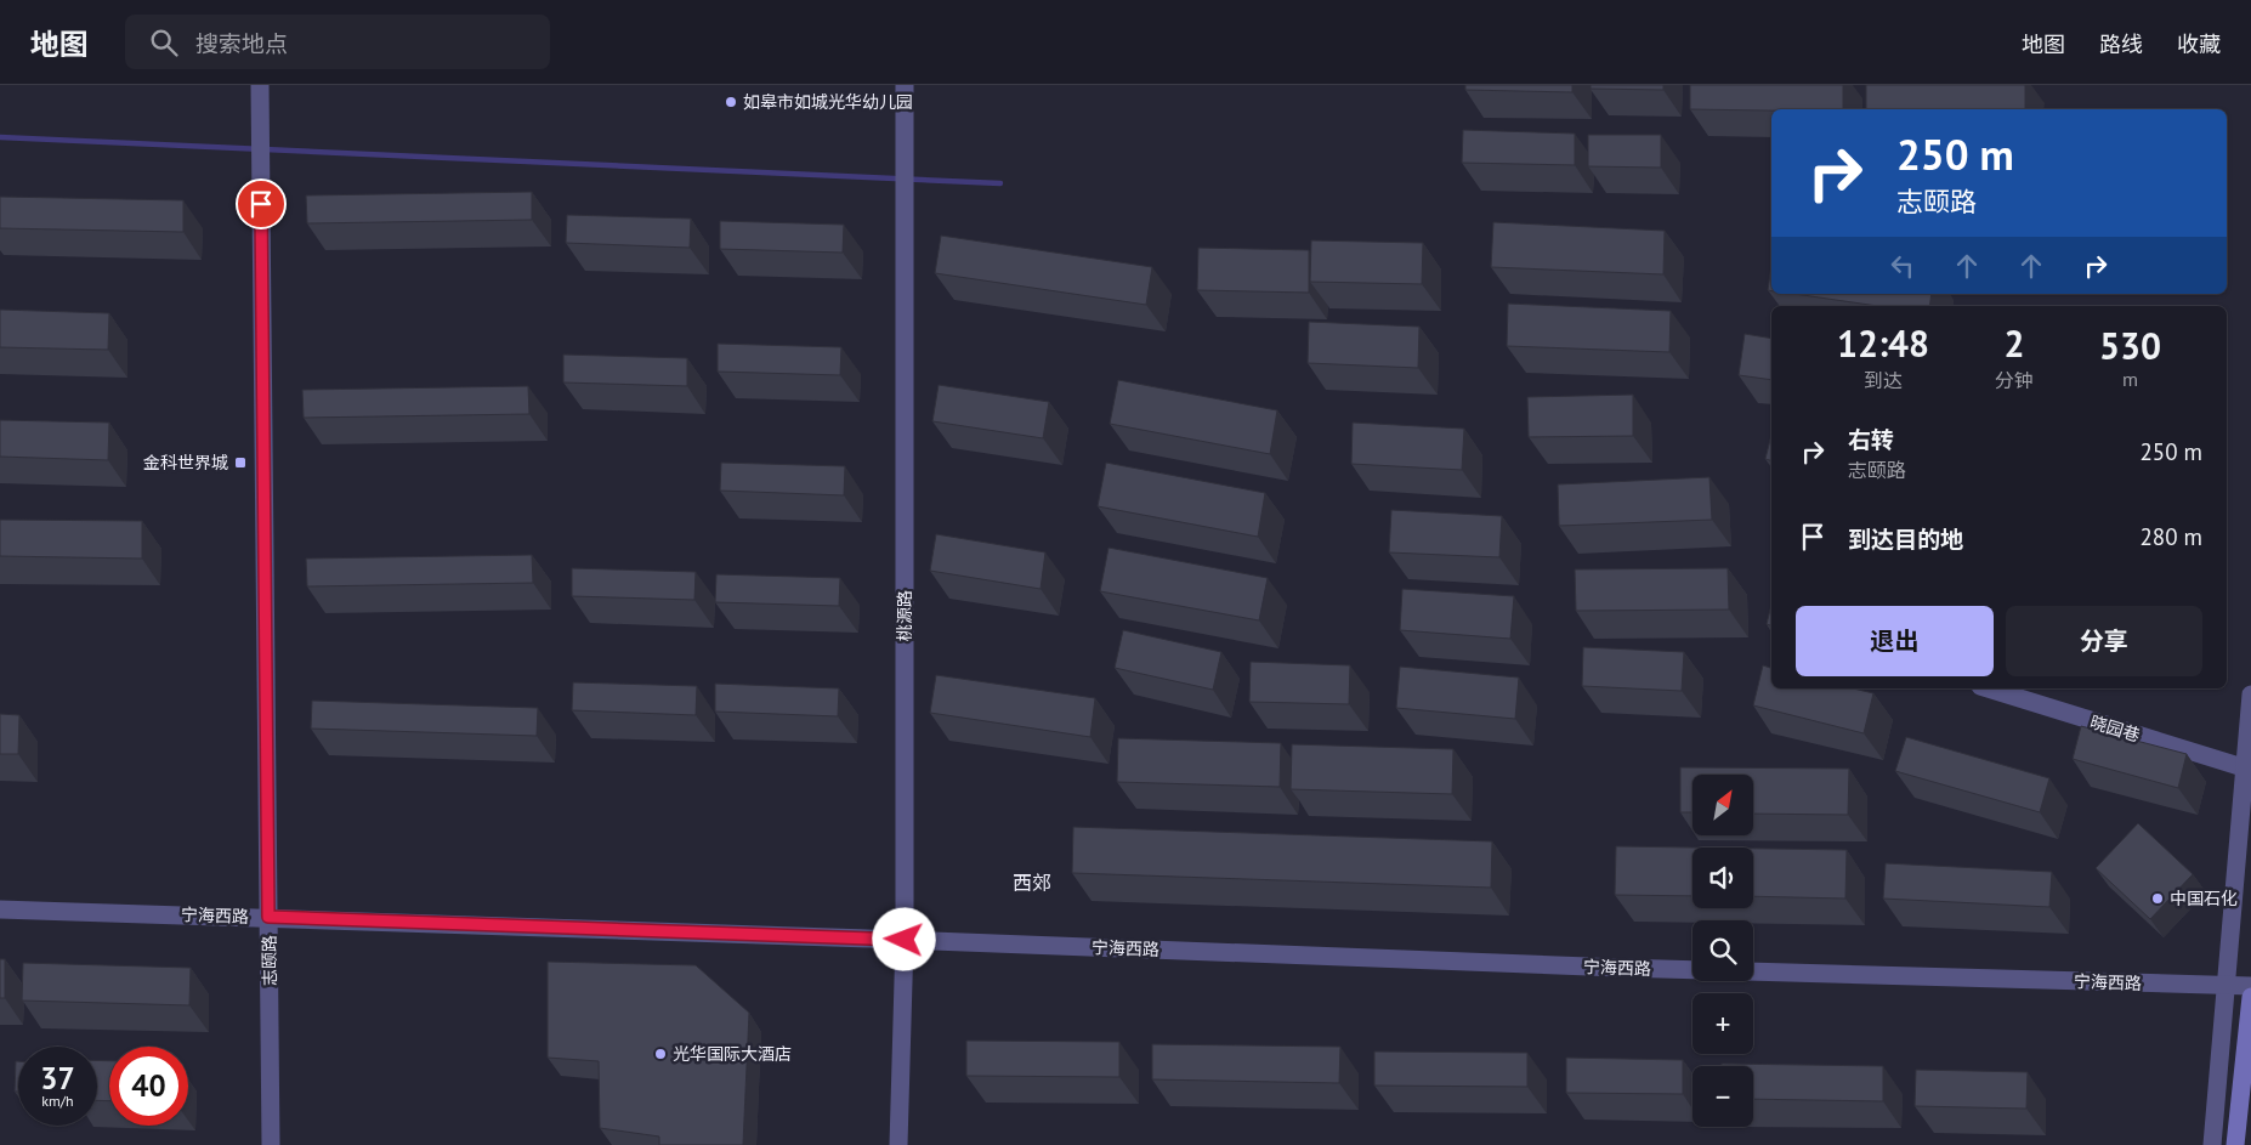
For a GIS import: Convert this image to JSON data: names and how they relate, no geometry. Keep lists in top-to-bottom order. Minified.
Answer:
{"streets":{"street":["桃源路","晓园巷","宁海西路","志颐路"]},"crossings":[["桃源路","宁海西路"],["宁海西路","志颐路"]],"districts":["西郊"],"places":{"other":["如皋市如城光华幼儿园","中国石化","光华国际大酒店"],"transit":["金科世界城"]},"north":"top right","page":{"header":"地图","search":"搜索地点","nav":["地图","路线","收藏"],"turn":["250 m","志颐路"],"eta":["12:48","到达","2","分钟","530","m"],"list":[{"name":"右转","note":"志颐路","value":"250 m"},{"name":"到达目的地","value":"280 m"}],"buttons":["退出","分享"],"map_buttons":["+","−"],"speed":"37 km/h","limit":"40"}}
